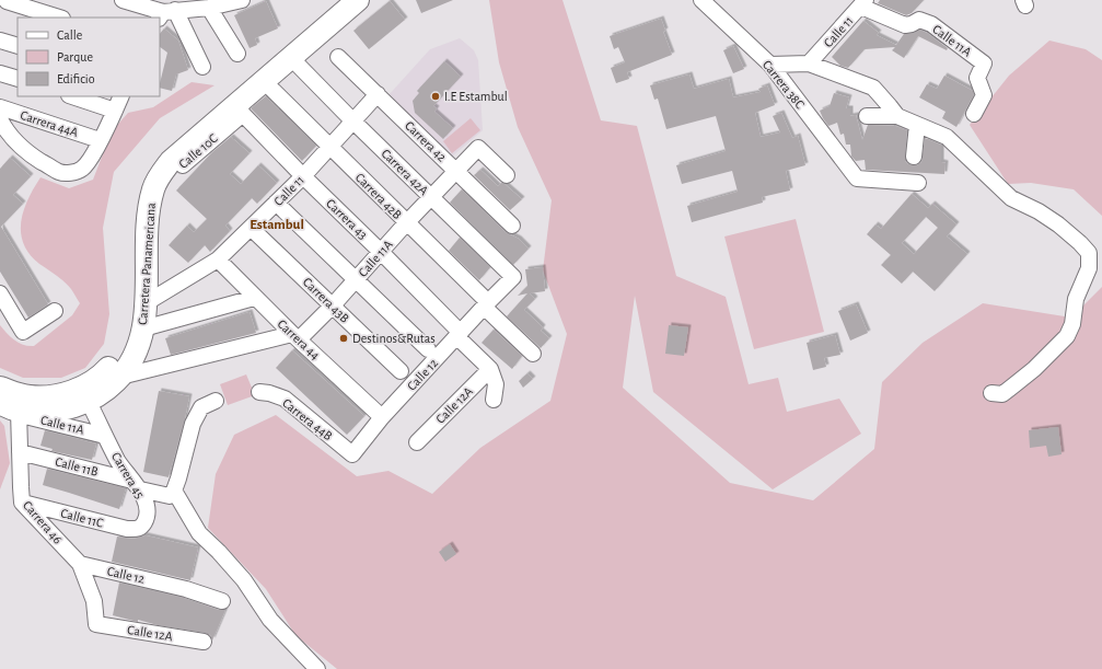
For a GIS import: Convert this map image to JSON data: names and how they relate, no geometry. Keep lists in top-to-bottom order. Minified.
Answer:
{"streets":{"highway":["Carretera Panamericana"],"street":["Calle 11","Calle 11A","Carrera 38C","Carrera 44A","Carrera 42","Carrera 42A","Carrera 42B","Carrera 43","Carrera 43B","Carrera 44","Calle 12","Calle 12A","Carrera 44B","Calle 11B","Carrera 45","Calle 11C","Carrera 46"]},"crossings":[["Calle 11","Calle 11A"],["Calle 11","Carrera 42"],["Calle 11","Carrera 42A"],["Calle 11","Carrera 42B"],["Calle 11","Carrera 43"],["Calle 11","Carretera Panamericana"],["Calle 11","Carrera 43B"],["Calle 11","Carrera 44"],["Calle 11A","Carrera 42"],["Calle 11A","Carrera 42A"],["Calle 11A","Carrera 42B"],["Calle 11A","Carrera 43"],["Calle 11A","Carretera Panamericana"],["Calle 11A","Carrera 43B"],["Calle 11A","Carrera 44"],["Calle 11A","Carrera 45"],["Calle 11A","Carrera 46"],["Carrera 42A","Calle 12"],["Carrera 42B","Calle 12"],["Carrera 43","Carretera Panamericana"],["Carrera 43","Calle 12"],["Carrera 43","Calle 12A"],["Carretera Panamericana","Carrera 45"],["Carretera Panamericana","Carrera 46"],["Carrera 44","Calle 12"],["Calle 12","Carrera 44B"],["Calle 12","Carrera 46"],["Calle 12A","Carrera 46"],["Calle 11B","Carrera 45"],["Calle 11B","Carrera 46"],["Carrera 45","Calle 11C"],["Calle 11C","Carrera 46"]],"districts":["Estambul"],"places":["I.E Estambul","Destinos&Rutas"],"legend":["Calle","Parque","Edificio"]}
